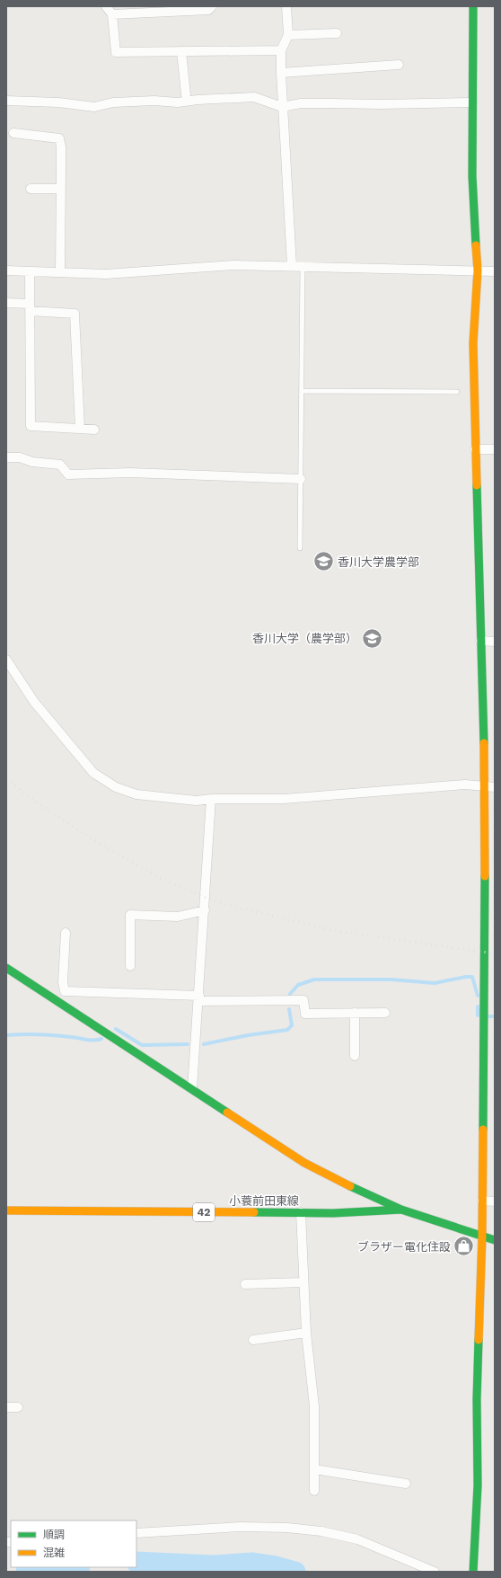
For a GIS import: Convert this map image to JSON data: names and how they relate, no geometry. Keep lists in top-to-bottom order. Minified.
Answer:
{"streets":{"street":["小蓑前田東線","42"]},"places":{"school or university":["香川大学農学部","香川大学（農学部）"],"shop":["ブラザー電化住設"]},"legend":["順調","混雑"]}
